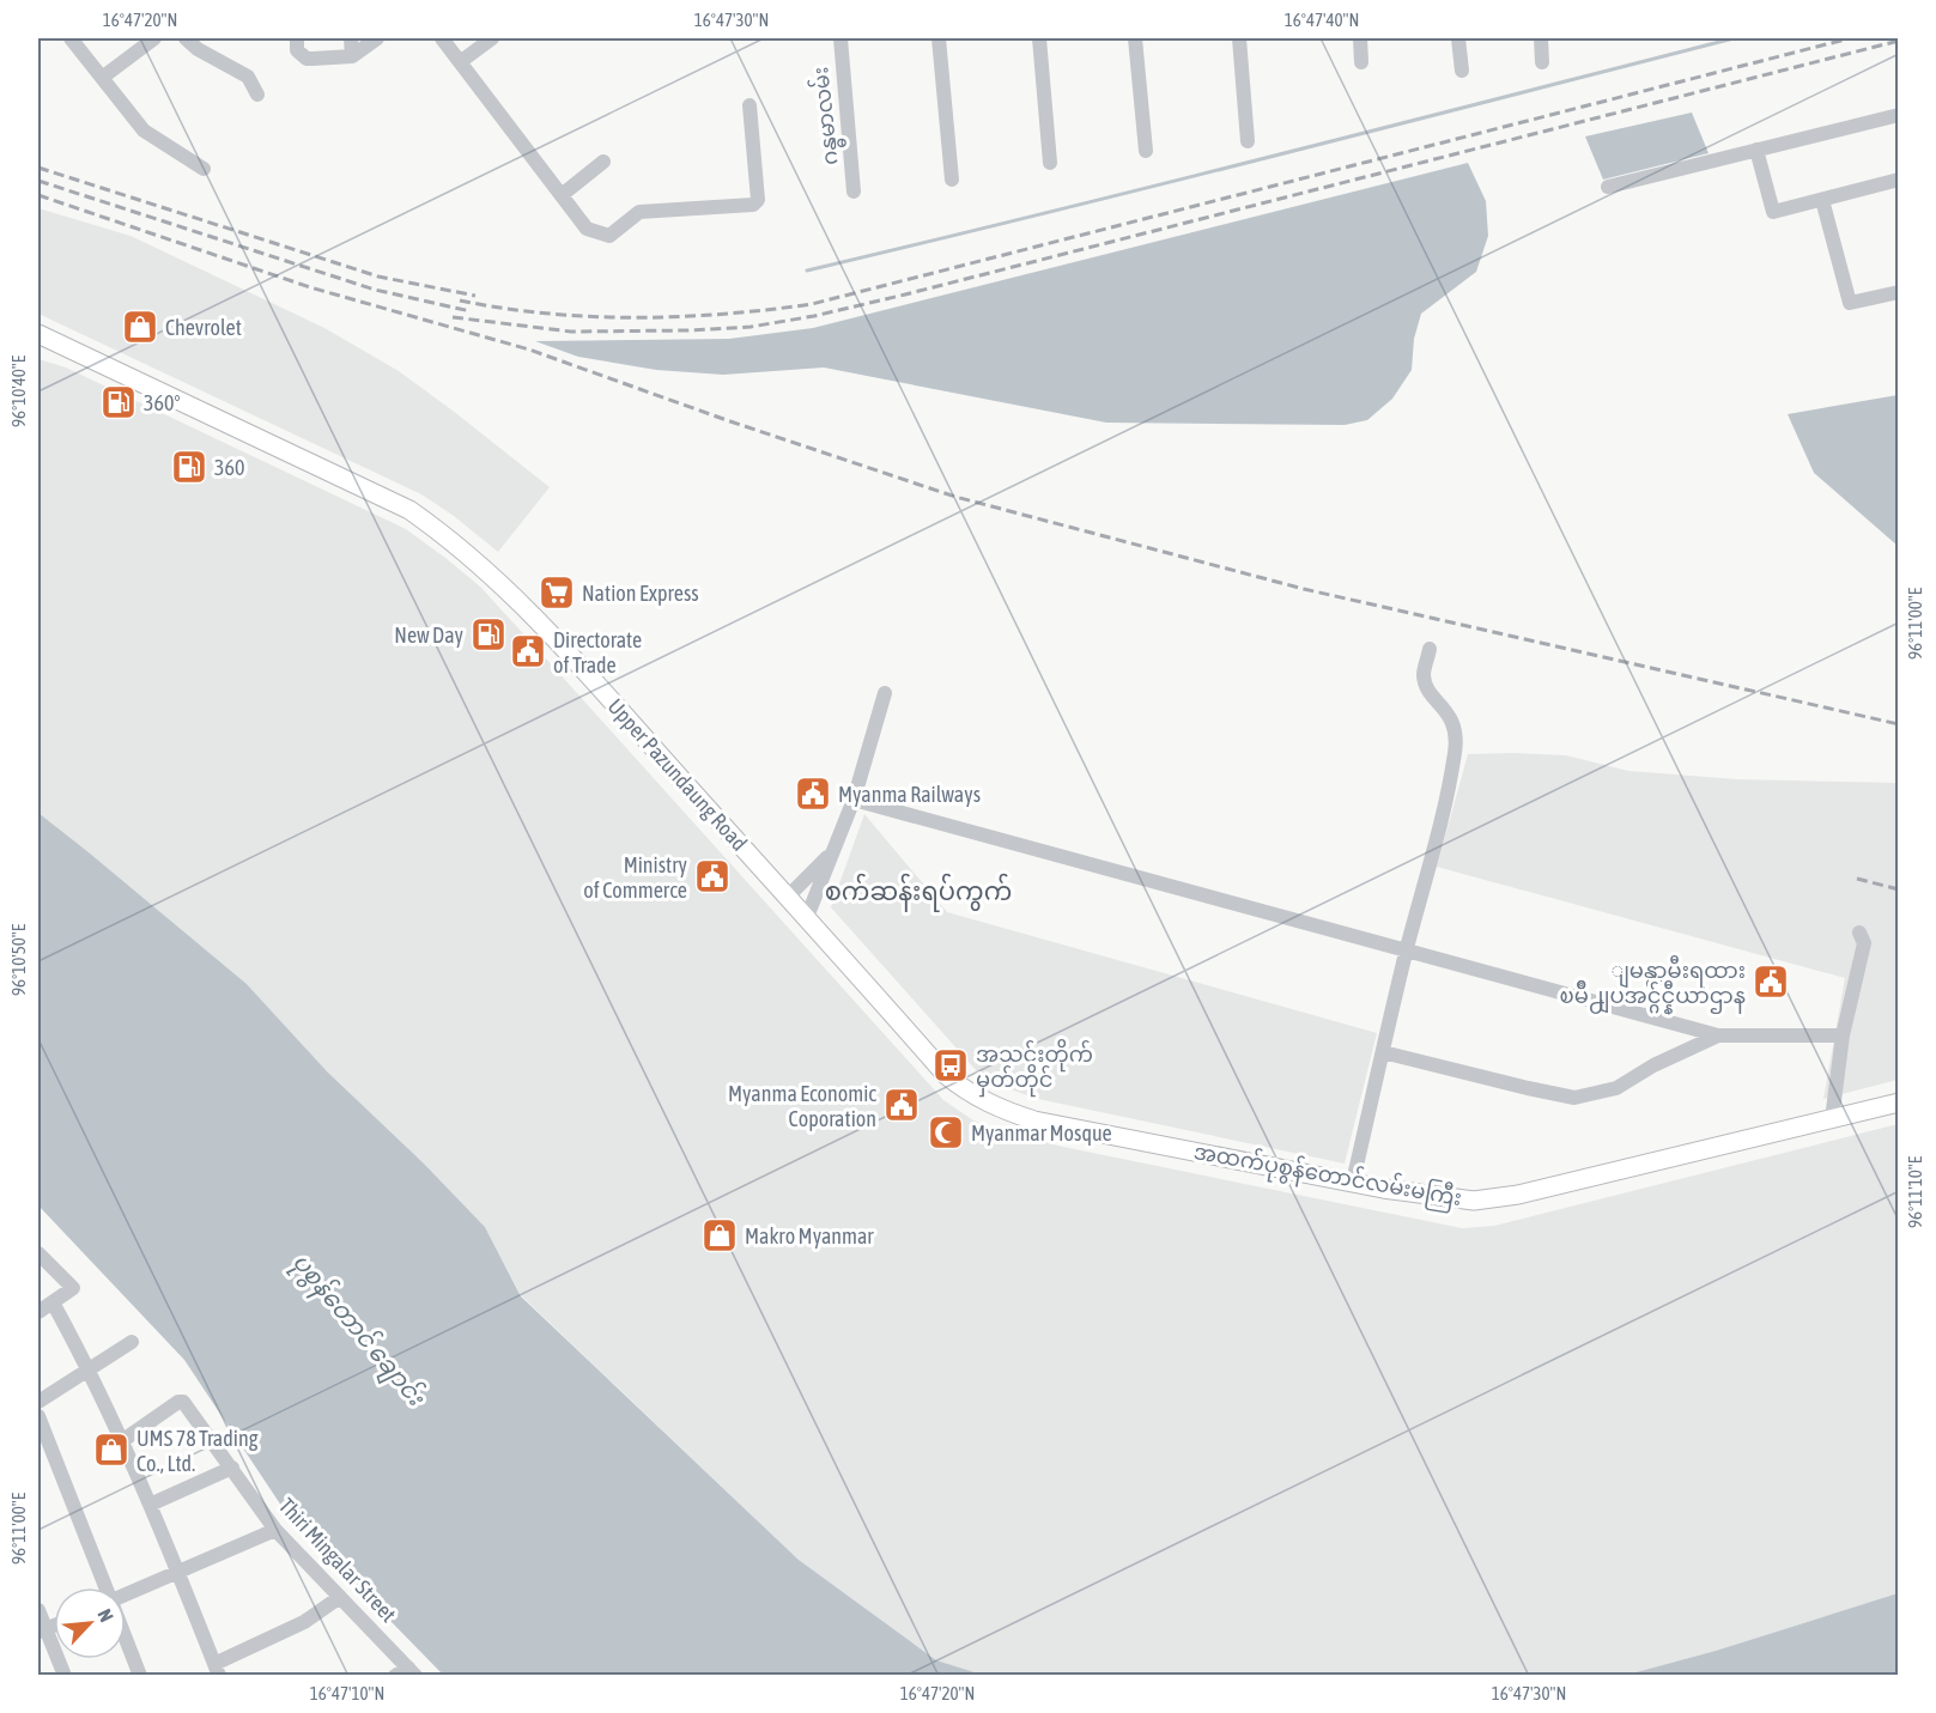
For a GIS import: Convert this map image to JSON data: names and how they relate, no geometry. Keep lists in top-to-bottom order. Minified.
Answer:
{"streets":{"main road":["Upper Pazundaung Road","အထက်ပုစွန်တောင်လမ်းမကြီး"],"street":["ဂန္ဓမာလမ်း","Thiri Mingalar Street"]},"crossings":[["Upper Pazundaung Road","အထက်ပုစွန်တောင်လမ်းမကြီး"]],"districts":["စက်ဆန်းရပ်ကွက်"],"water":["ပုစွန်တောင် ချောင်း"],"places":{"shop":["Chevrolet","Makro Myanmar","UMS 78 Trading Co., Ltd."],"fuel station":["360°","360","New Day"],"supermarket":["Nation Express"],"public building":["Directorate of Trade","Myanma Railways","Ministry of Commerce","ျမန္မာ့မီးရထား ၿမိဳ႕ျပအင္ဂ်င္နီယာဌာန","Myanma Economic Coporation"],"bus stop":["အသင်းတိုက် မှတ်တိုင်"],"mosque":["Myanmar Mosque"]},"north":"top right","coordinates":["16°47'20\"N","16°47'30\"N","16°47'40\"N","96°10'40\"E","96°11'00\"E","96°10'50\"E","96°11'10\"E","16°47'10\"N"]}
